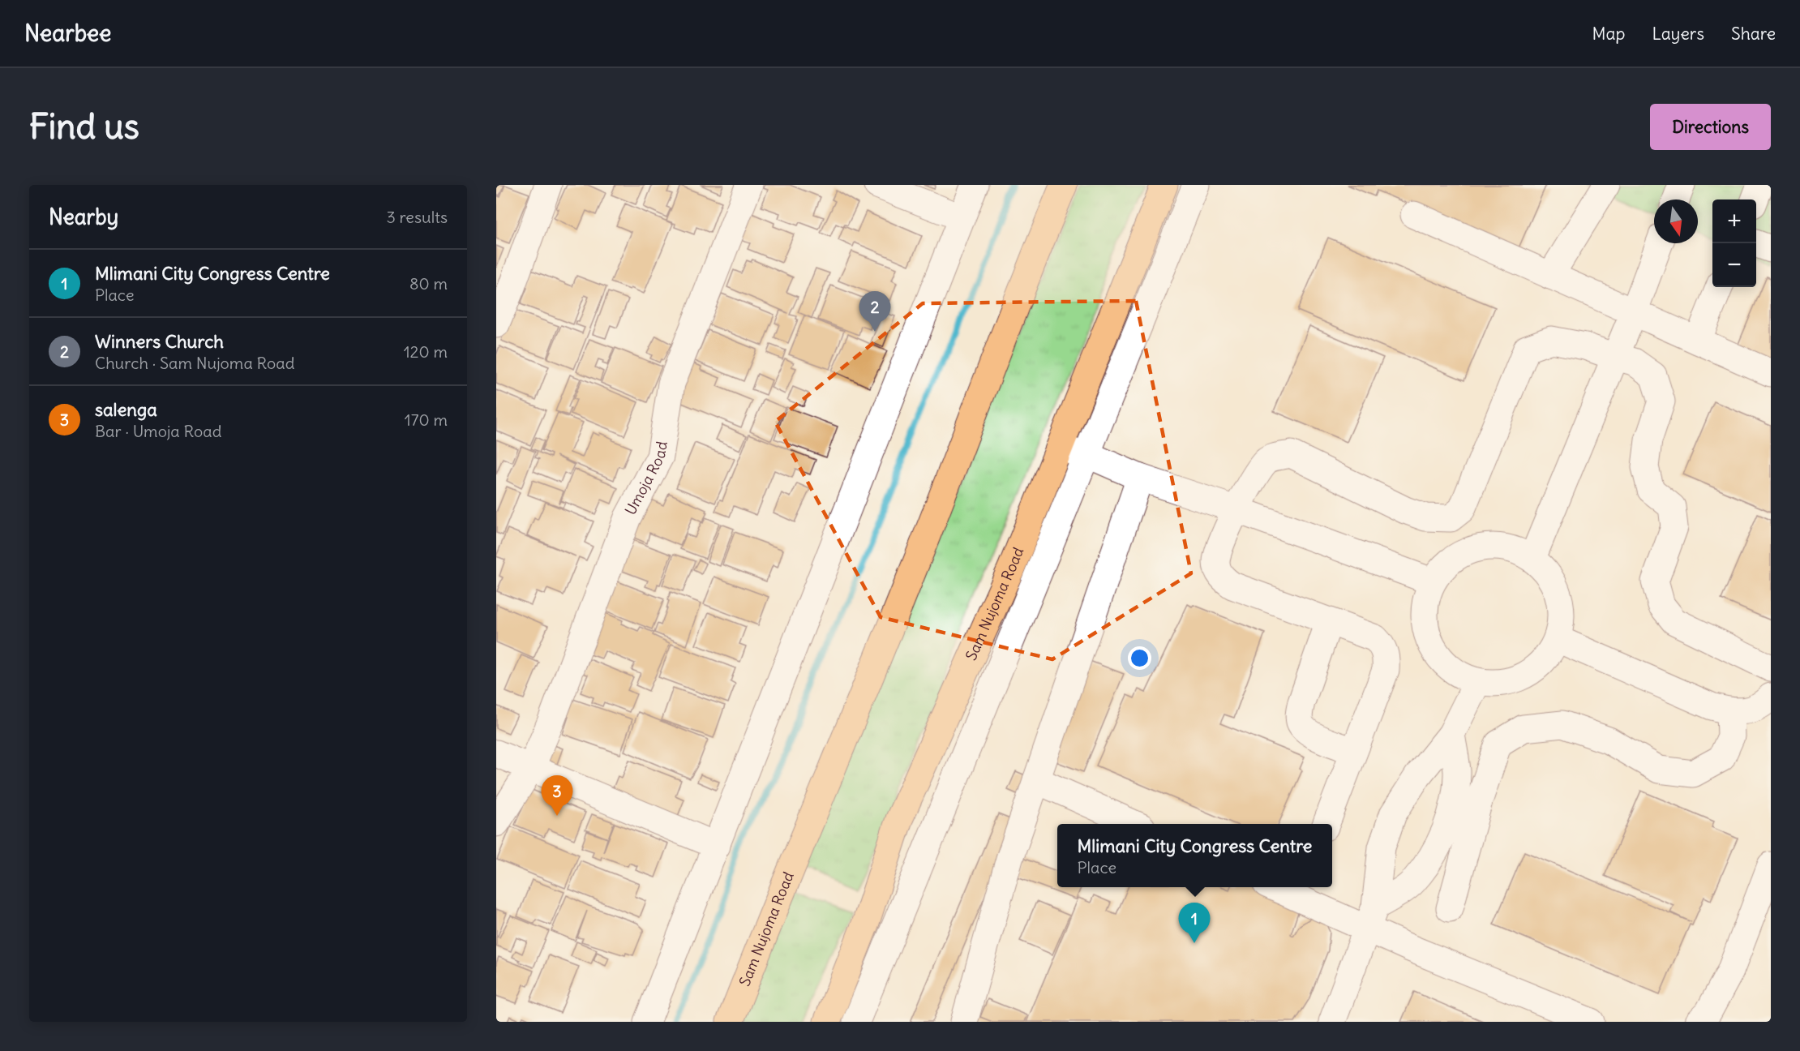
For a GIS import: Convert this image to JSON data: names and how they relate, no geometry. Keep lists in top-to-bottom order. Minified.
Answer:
{"streets":{"main road":["Sam Nujoma Road"],"street":["Umoja Road"]},"north":"bottom","page":{"header":"Nearbee","nav":["Map","Layers","Share"],"buttons":"Directions","title":"Find us","heading":["Nearby","3 results"],"map_buttons":["+","−"],"list":[{"mark":"1","name":"Mlimani City Congress Centre","note":"Place","value":"80 m"},{"mark":"2","name":"Winners Church","note":"Church · Sam Nujoma Road","value":"120 m"},{"mark":"3","name":"salenga","note":"Bar · Umoja Road","value":"170 m"}],"pins":["2","3","1"],"popup":["Mlimani City Congress Centre","Place"]}}
